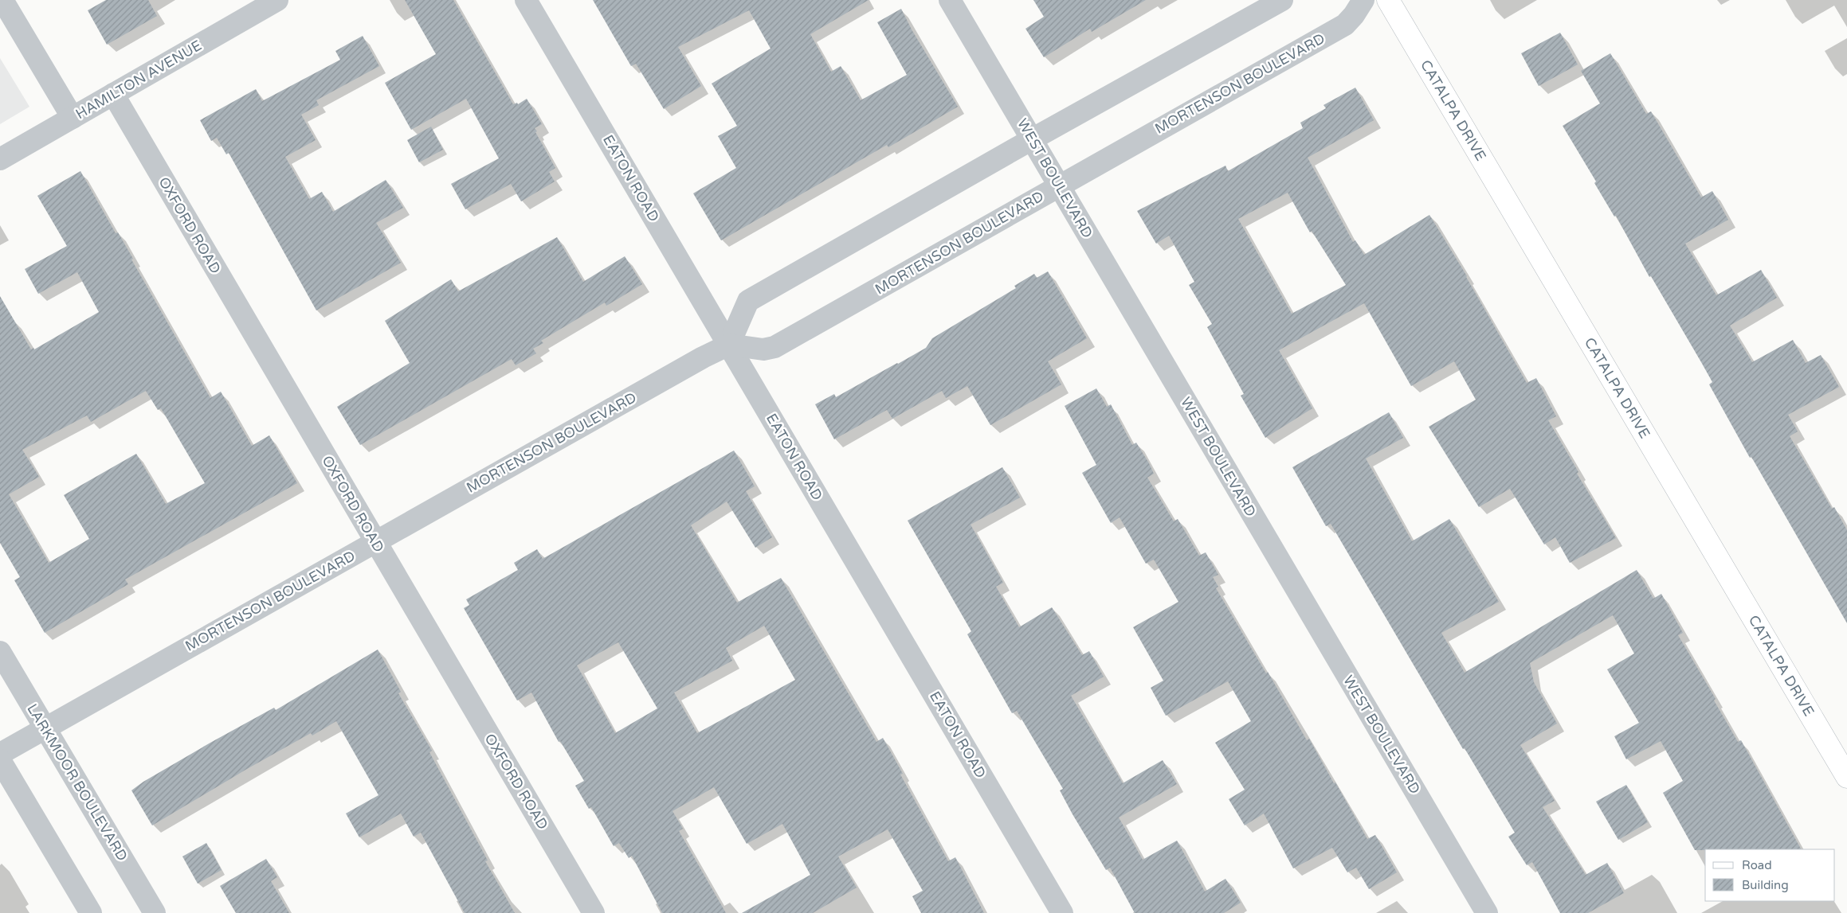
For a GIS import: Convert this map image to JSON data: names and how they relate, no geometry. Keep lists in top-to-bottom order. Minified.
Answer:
{"streets":{"street":["HAMILTON AVENUE","MORTENSON BOULEVARD","CATALPA DRIVE","EATON ROAD","WEST BOULEVARD","OXFORD ROAD","LARKMOOR BOULEVARD"]},"crossings":[["HAMILTON AVENUE","OXFORD ROAD"],["MORTENSON BOULEVARD","EATON ROAD"],["MORTENSON BOULEVARD","WEST BOULEVARD"],["MORTENSON BOULEVARD","OXFORD ROAD"],["MORTENSON BOULEVARD","LARKMOOR BOULEVARD"]],"legend":["Road","Building"]}
